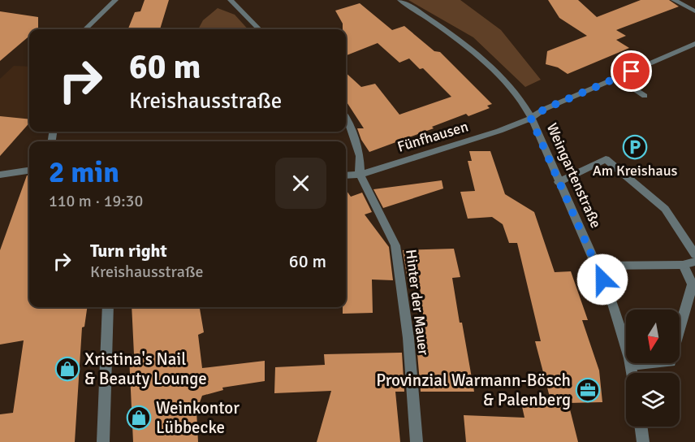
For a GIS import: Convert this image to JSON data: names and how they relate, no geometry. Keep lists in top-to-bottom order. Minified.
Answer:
{"streets":{"street":["Fünfhausen","Weingartenstraße","Hinter der Mauer"]},"crossings":[["Fünfhausen","Weingartenstraße"],["Fünfhausen","Hinter der Mauer"]],"places":{"parking":["Am Kreishaus"],"shop":["Xristina's Nail & Beauty Lounge","Weinkontor Lübbecke"],"office":["Provinzial Warmann-Bösch & Palenberg"]},"north":"bottom","page":{"turn":["60 m","Kreishausstraße"],"heading":["2 min","110 m · 19:30"],"list":[{"name":"Turn right","note":"Kreishausstraße","value":"60 m"}]}}
